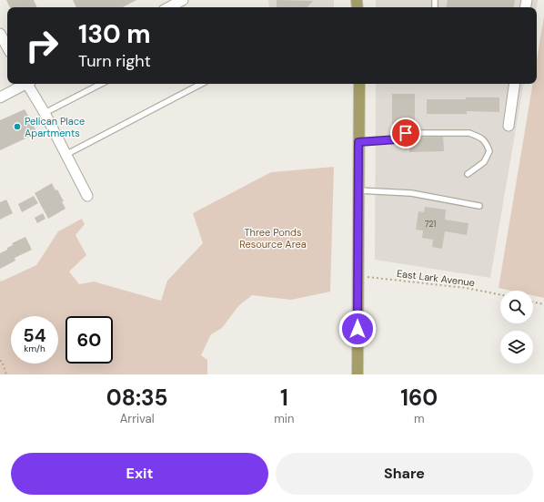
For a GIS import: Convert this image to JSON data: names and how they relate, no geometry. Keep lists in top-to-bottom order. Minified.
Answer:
{"streets":{"path":["East Lark Avenue"]},"parks":["Three Ponds Resource Area"],"places":["Pelican Place Apartments"],"house_numbers":["721"],"page":{"turn":["130 m","Turn right"],"speed":"54 km/h","limit":"60","eta":["08:35","Arrival","1","min","160","m"],"buttons":["Exit","Share"]}}
